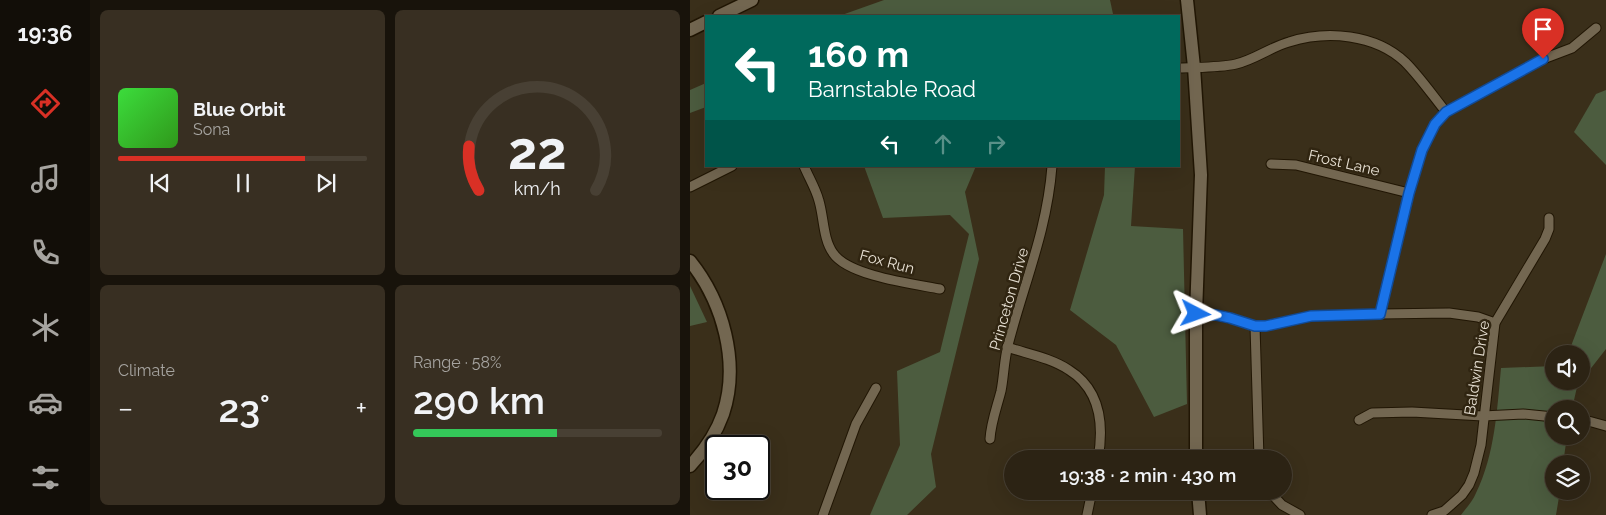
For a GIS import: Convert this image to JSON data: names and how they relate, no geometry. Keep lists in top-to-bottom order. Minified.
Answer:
{"streets":{"street":["Frost Lane","Fox Run","Princeton Drive","Baldwin Drive"]},"page":{"tabs":"19:36","turn":["160 m","Barnstable Road"],"song":["Blue Orbit","Sona"],"tile":["Climate",["Range · 58%","290 km"]],"heat":["−","23°","+"],"limit":"30","trip":"19:38 · 2 min · 430 m","gauge":["22","km/h"]}}
